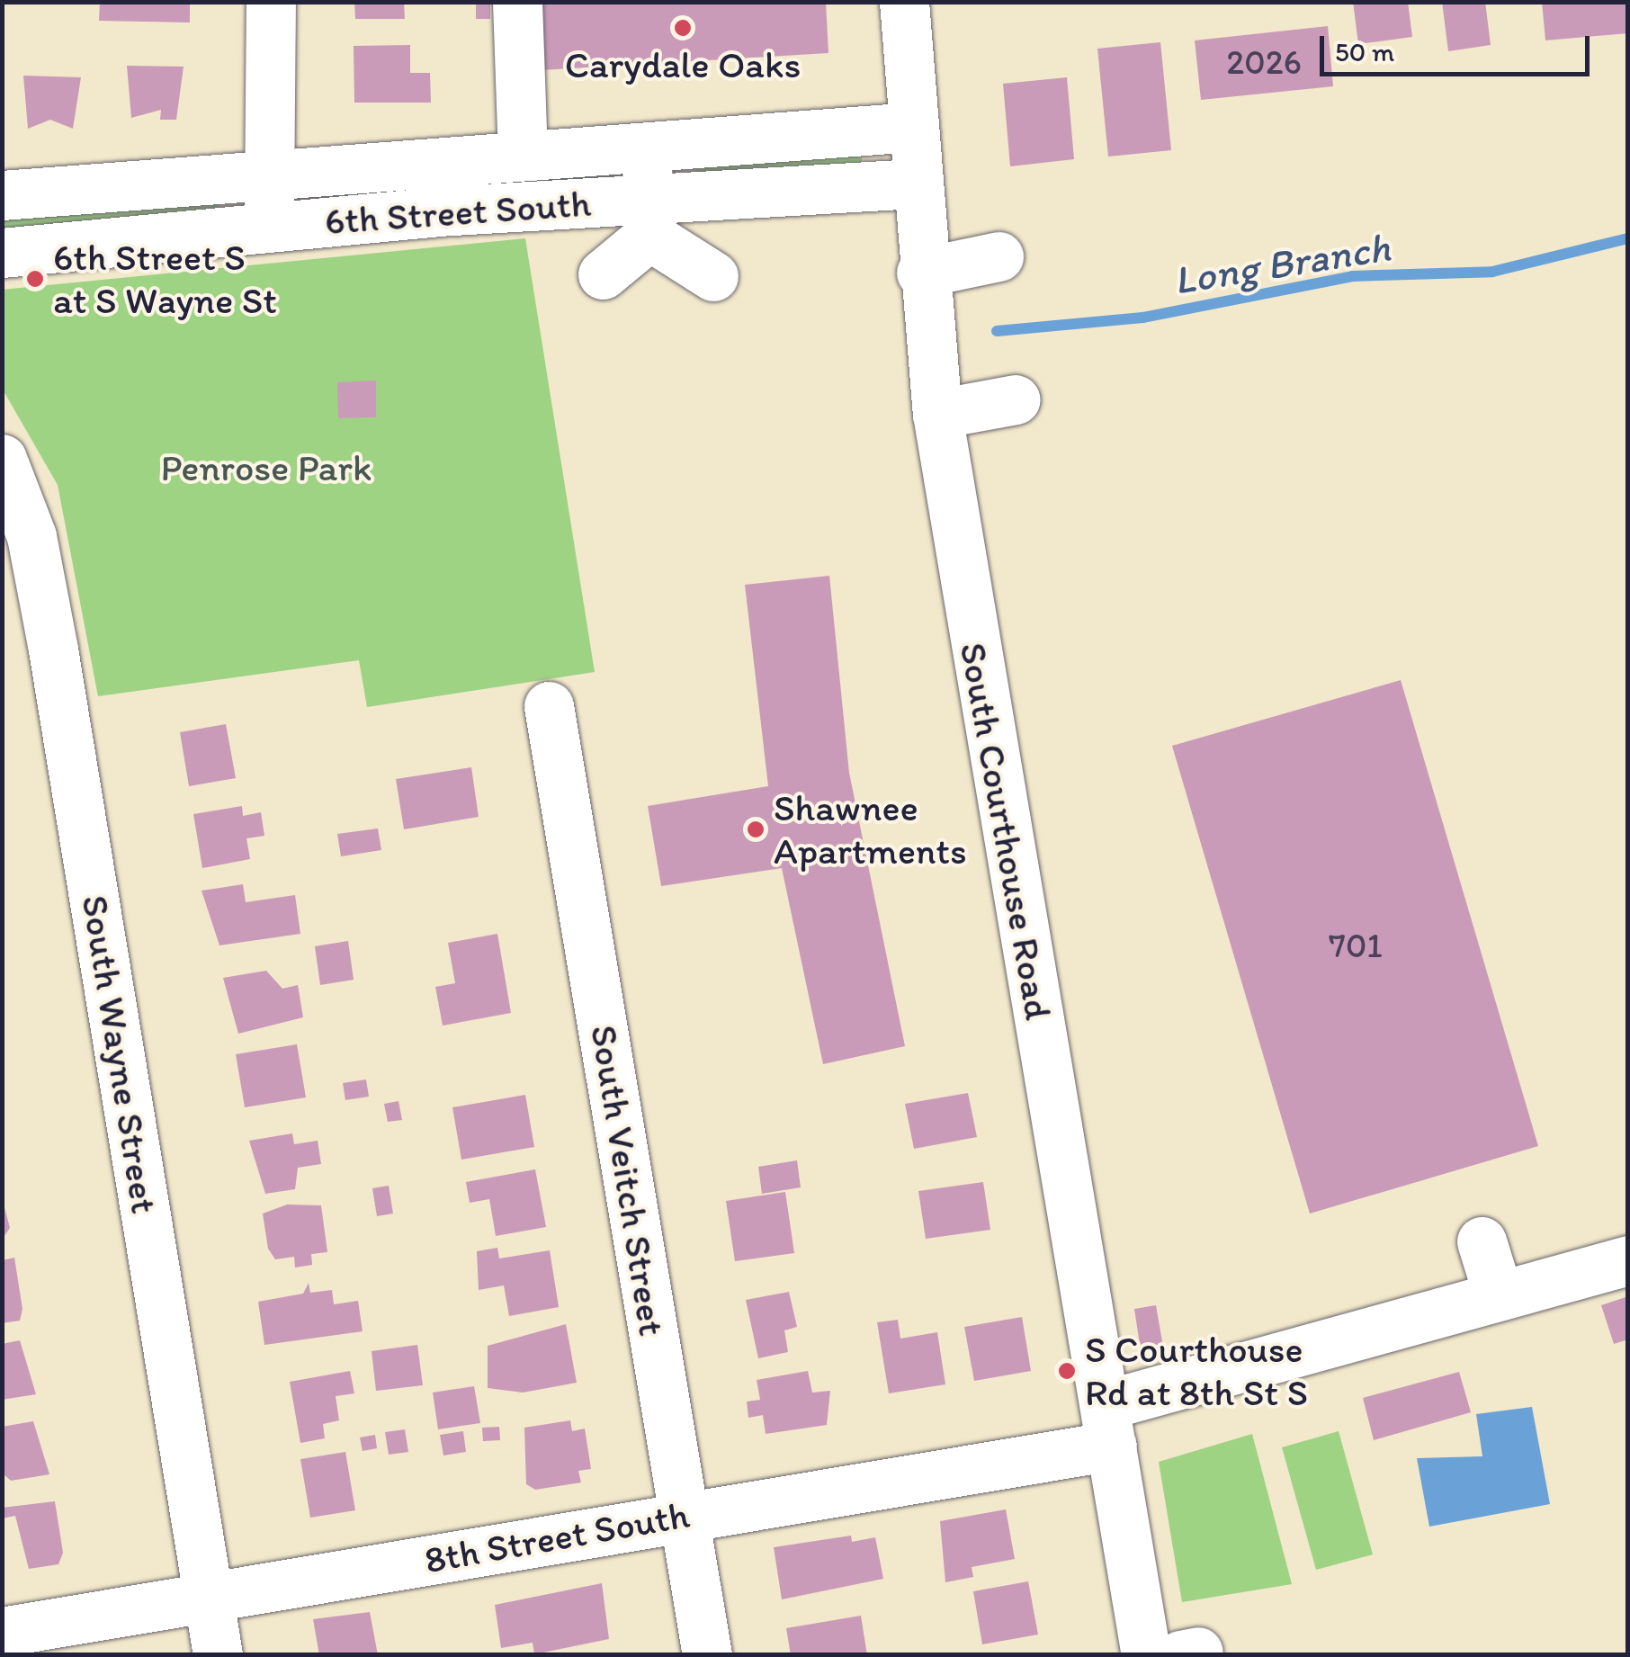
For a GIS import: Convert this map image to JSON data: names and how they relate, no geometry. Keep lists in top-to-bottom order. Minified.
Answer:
{"streets":{"street":["6th Street South","South Courthouse Road","South Wayne Street","South Veitch Street","8th Street South"]},"crossings":[["6th Street South","South Courthouse Road"],["South Courthouse Road","8th Street South"],["South Wayne Street","8th Street South"],["South Veitch Street","8th Street South"]],"water":["Long Branch"],"parks":["Penrose Park"],"places":["Carydale Oaks","6th Street S at S Wayne St","Shawnee Apartments","S Courthouse Rd at 8th St S"],"house_numbers":["2026","701"],"scale_bar":"50 m"}
